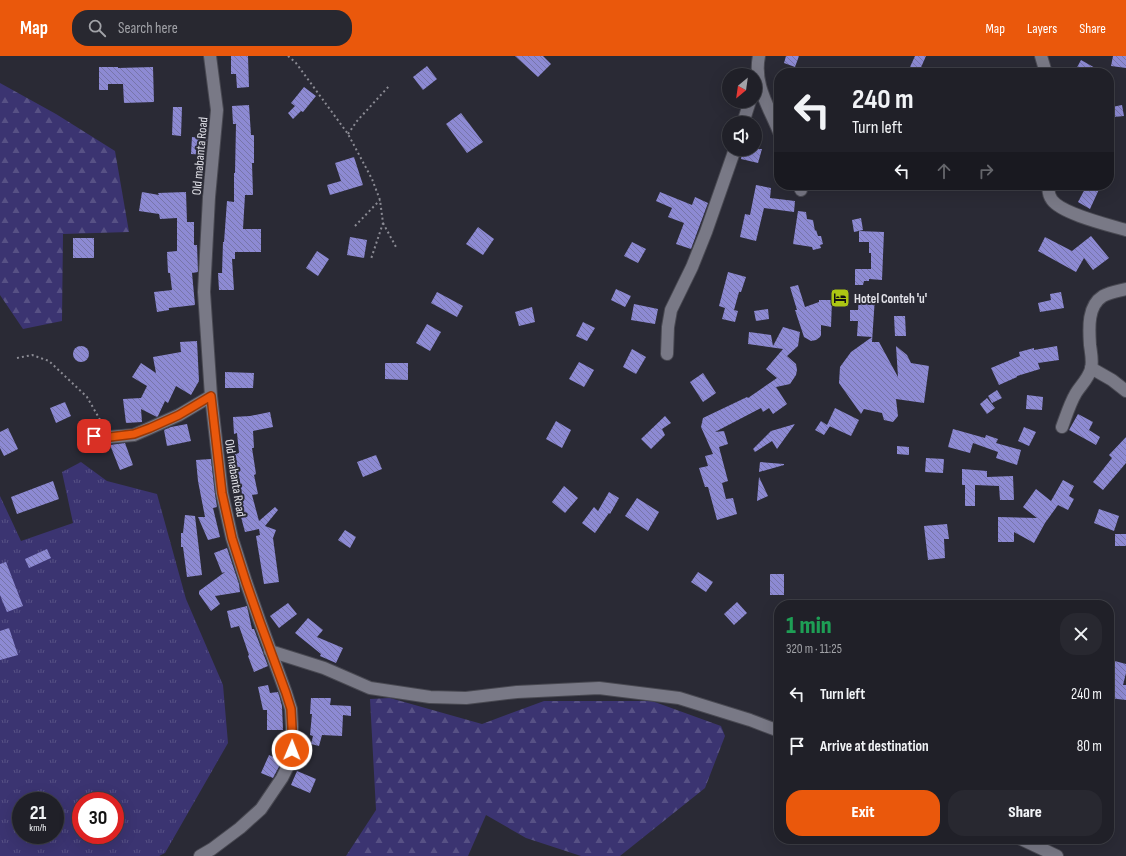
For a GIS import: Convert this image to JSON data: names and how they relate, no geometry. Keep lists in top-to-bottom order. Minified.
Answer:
{"streets":{"street":["Old mabanta Road"]},"places":{"hotel":["Hotel Conteh 'u'"]},"north":"bottom left","page":{"header":"Map","search":"Search here","nav":["Map","Layers","Share"],"turn":["240 m","Turn left"],"heading":["1 min","320 m · 11:25"],"list":[{"name":"Turn left","value":"240 m"},{"name":"Arrive at destination","value":"80 m"}],"buttons":["Exit","Share"],"speed":"21 km/h","limit":"30"}}
